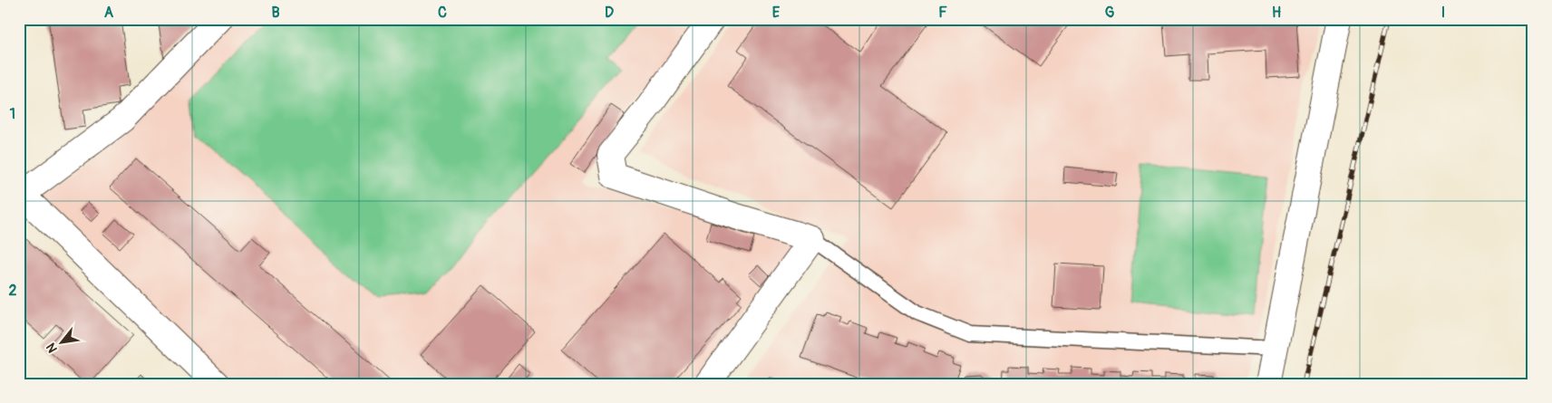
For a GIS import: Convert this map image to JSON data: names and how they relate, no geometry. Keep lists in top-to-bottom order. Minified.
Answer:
{"north":"bottom left","grid":{"columns":["A","B","C","D","E","F","G","H","I"],"rows":["1","2"]}}
